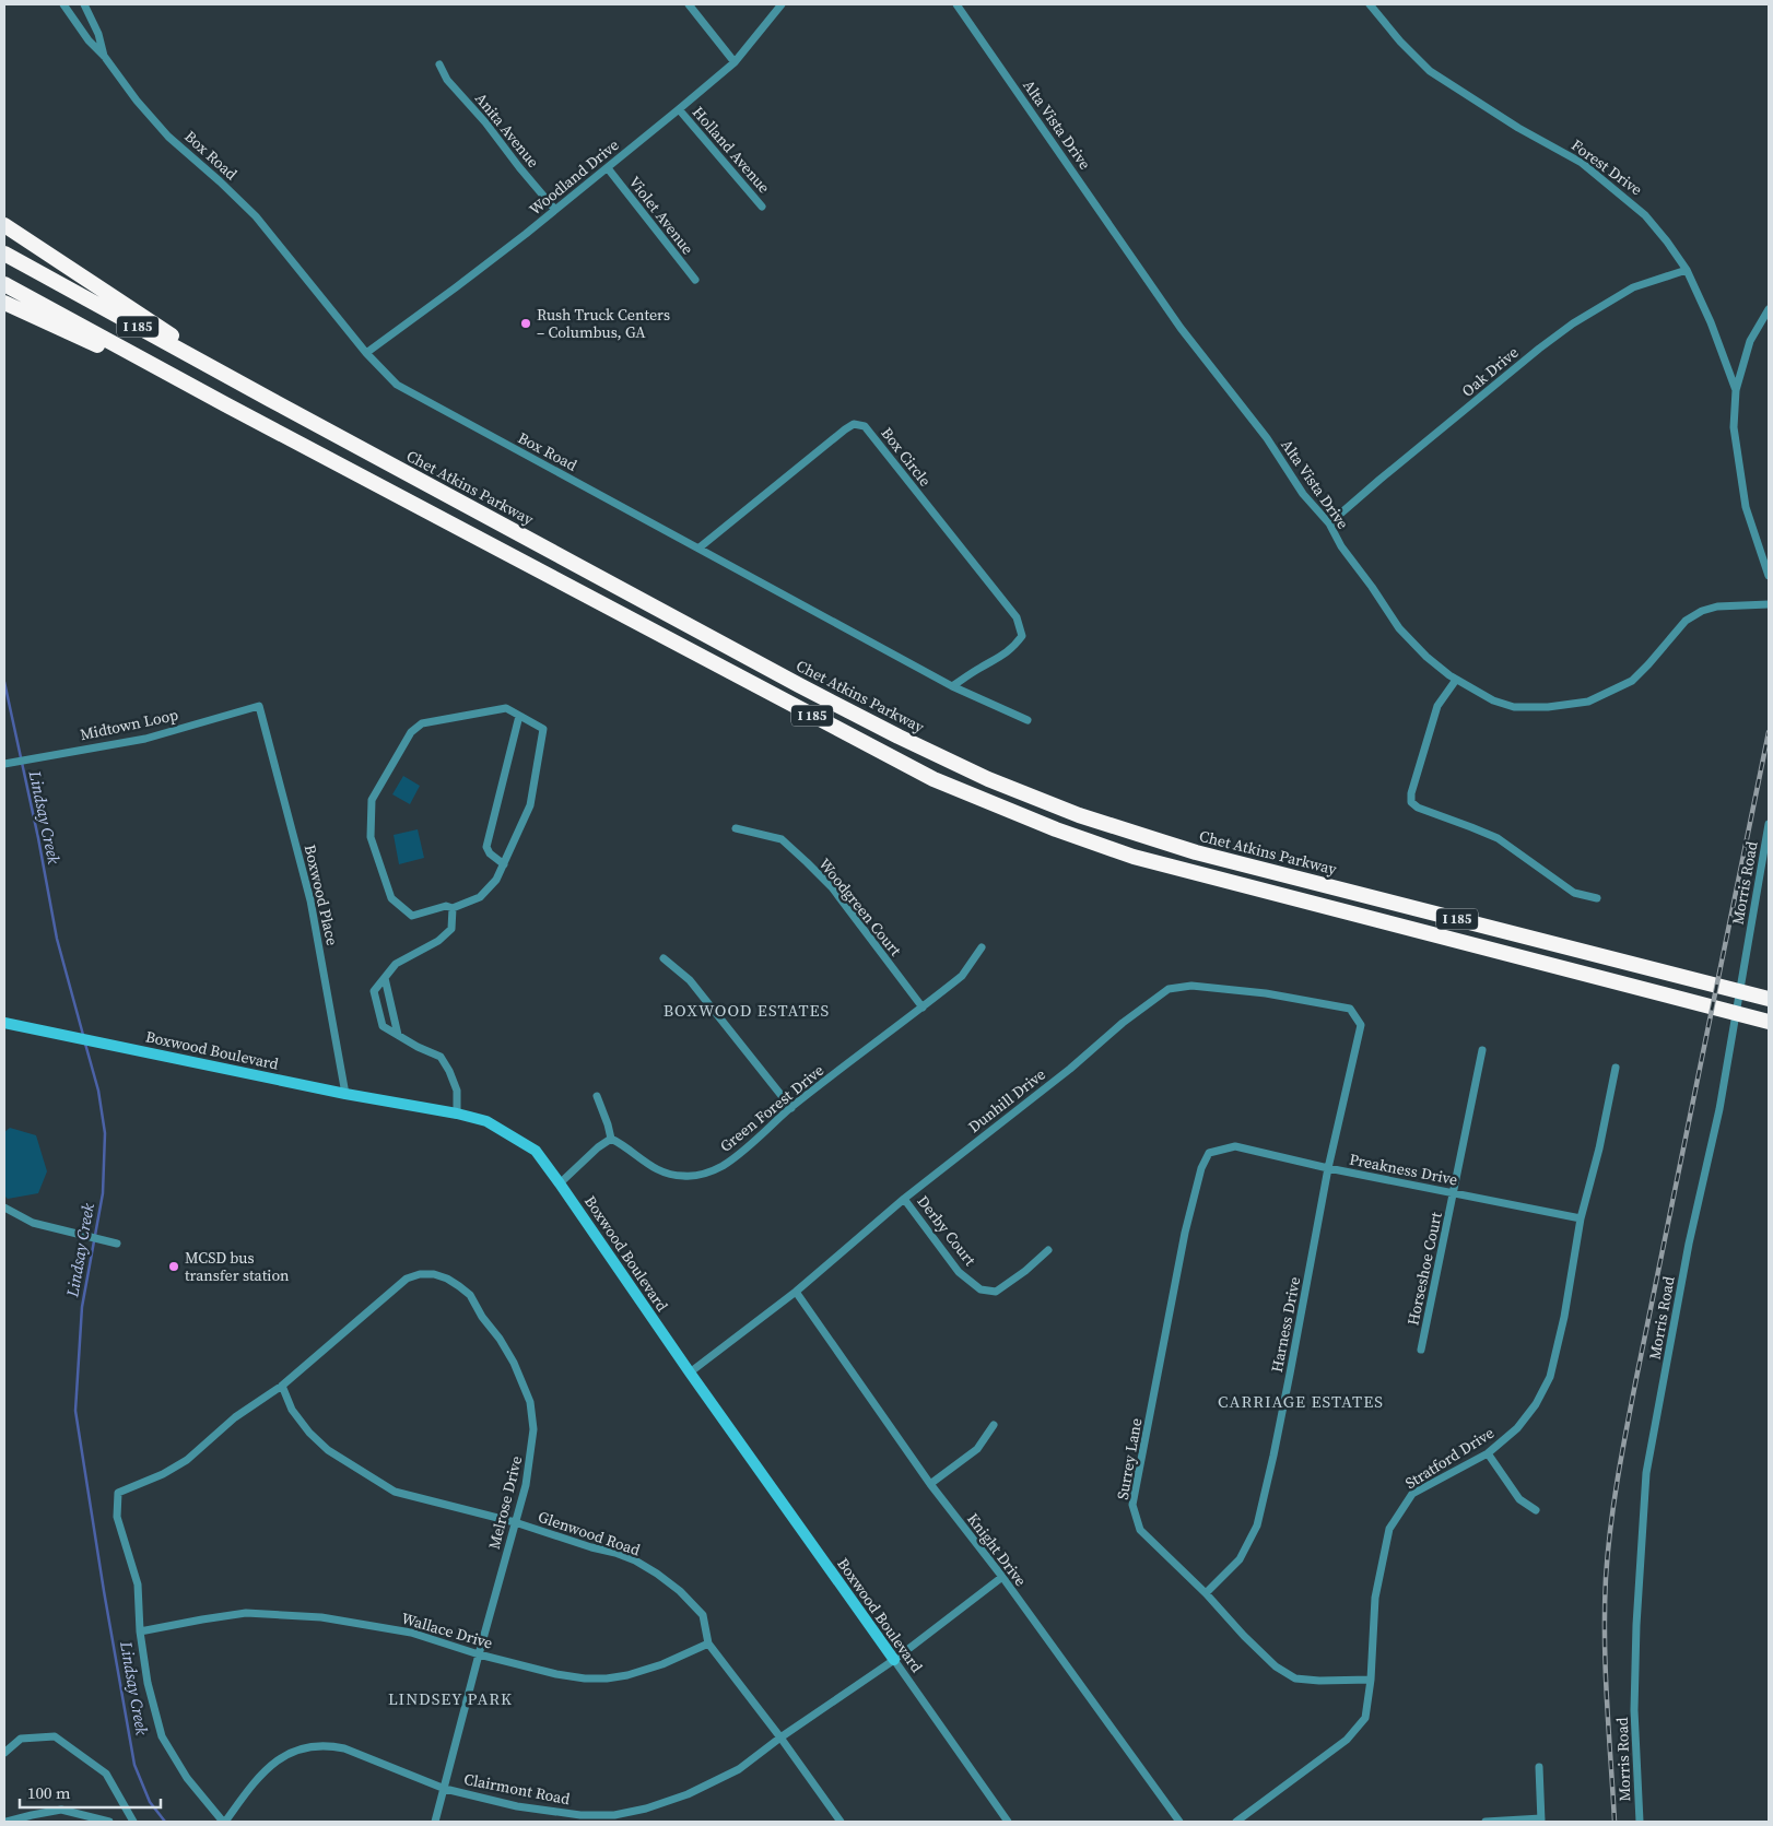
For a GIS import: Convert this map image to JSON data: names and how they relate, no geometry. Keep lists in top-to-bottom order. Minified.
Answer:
{"streets":{"highway":["I 185","Chet Atkins Parkway"],"street":["Alta Vista Drive","Anita Avenue","Holland Avenue","Box Road","Forest Drive","Woodland Drive","Violet Avenue","Oak Drive","Box Circle","Midtown Loop","Morris Road","Boxwood Place","Woodgreen Court","Boxwood Boulevard","Dunhill Drive","Green Forest Drive","Preakness Drive","Derby Court","Horseshoe Court","Harness Drive","Stratford Drive","Surrey Lane","Melrose Drive","Glenwood Road","Knight Drive","Wallace Drive","Clairmont Road"]},"crossings":[["Alta Vista Drive","Oak Drive"],["Anita Avenue","Woodland Drive"],["Holland Avenue","Woodland Drive"],["Box Road","Woodland Drive"],["Box Road","Box Circle"],["Forest Drive","Oak Drive"],["Woodland Drive","Violet Avenue"],["Midtown Loop","Boxwood Place"],["Boxwood Place","Boxwood Boulevard"],["Woodgreen Court","Green Forest Drive"],["Boxwood Boulevard","Dunhill Drive"],["Boxwood Boulevard","Clairmont Road"],["Dunhill Drive","Derby Court"],["Dunhill Drive","Harness Drive"],["Dunhill Drive","Knight Drive"],["Preakness Drive","Horseshoe Court"],["Preakness Drive","Harness Drive"],["Preakness Drive","Stratford Drive"],["Preakness Drive","Surrey Lane"],["Harness Drive","Surrey Lane"],["Stratford Drive","Surrey Lane"],["Melrose Drive","Glenwood Road"],["Melrose Drive","Wallace Drive"],["Melrose Drive","Clairmont Road"],["Glenwood Road","Wallace Drive"],["Glenwood Road","Clairmont Road"],["Knight Drive","Clairmont Road"]],"districts":["BOXWOOD ESTATES","CARRIAGE ESTATES","LINDSEY PARK"],"water":["Lindsay Creek"],"places":["Rush Truck Centers – Columbus, GA","MCSD bus transfer station"],"scale_bar":"100 m"}
